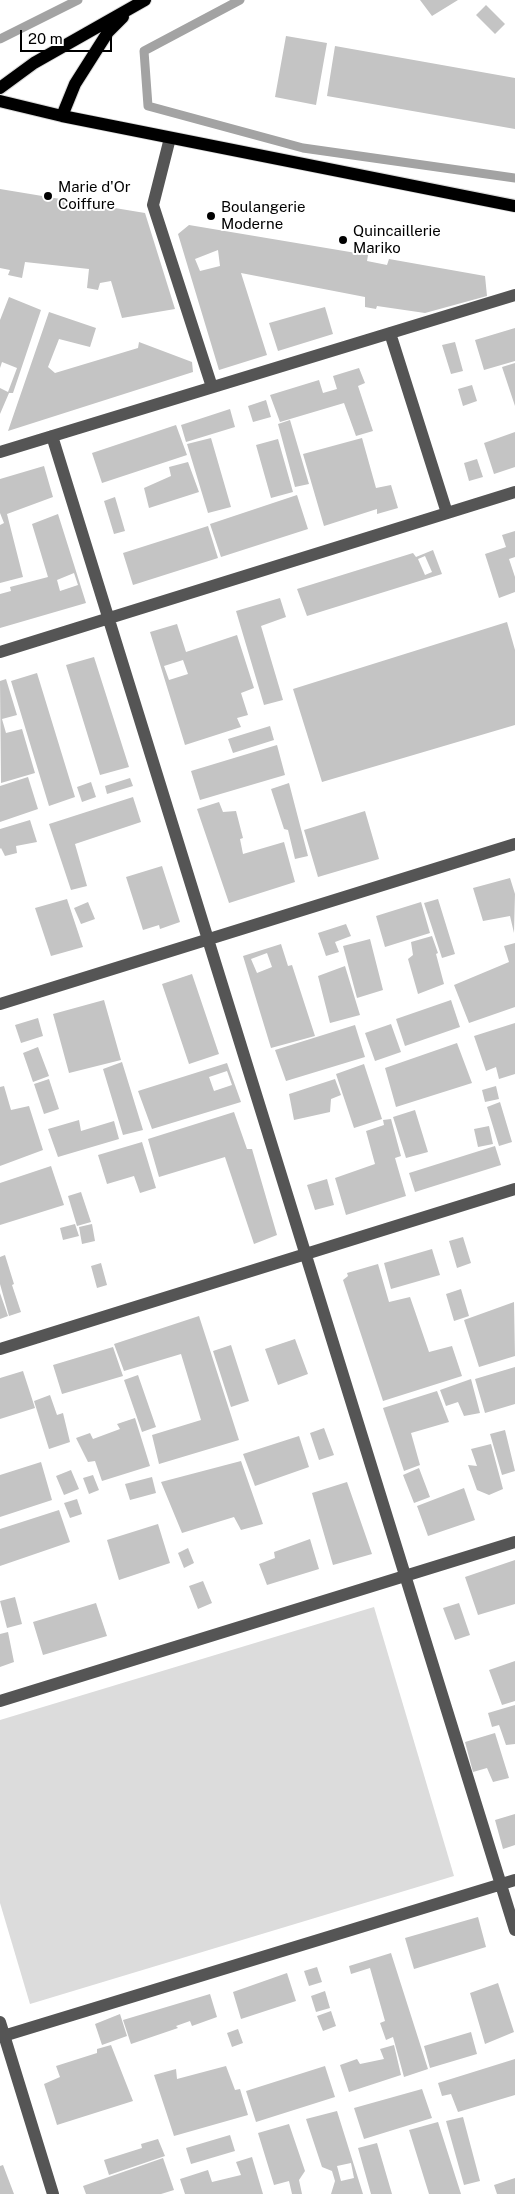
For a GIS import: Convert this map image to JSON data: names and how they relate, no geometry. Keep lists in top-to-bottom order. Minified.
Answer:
{"places":["Marie d'Or Coiffure","Boulangerie Moderne","Quincaillerie Mariko"],"scale_bar":"20 m"}
